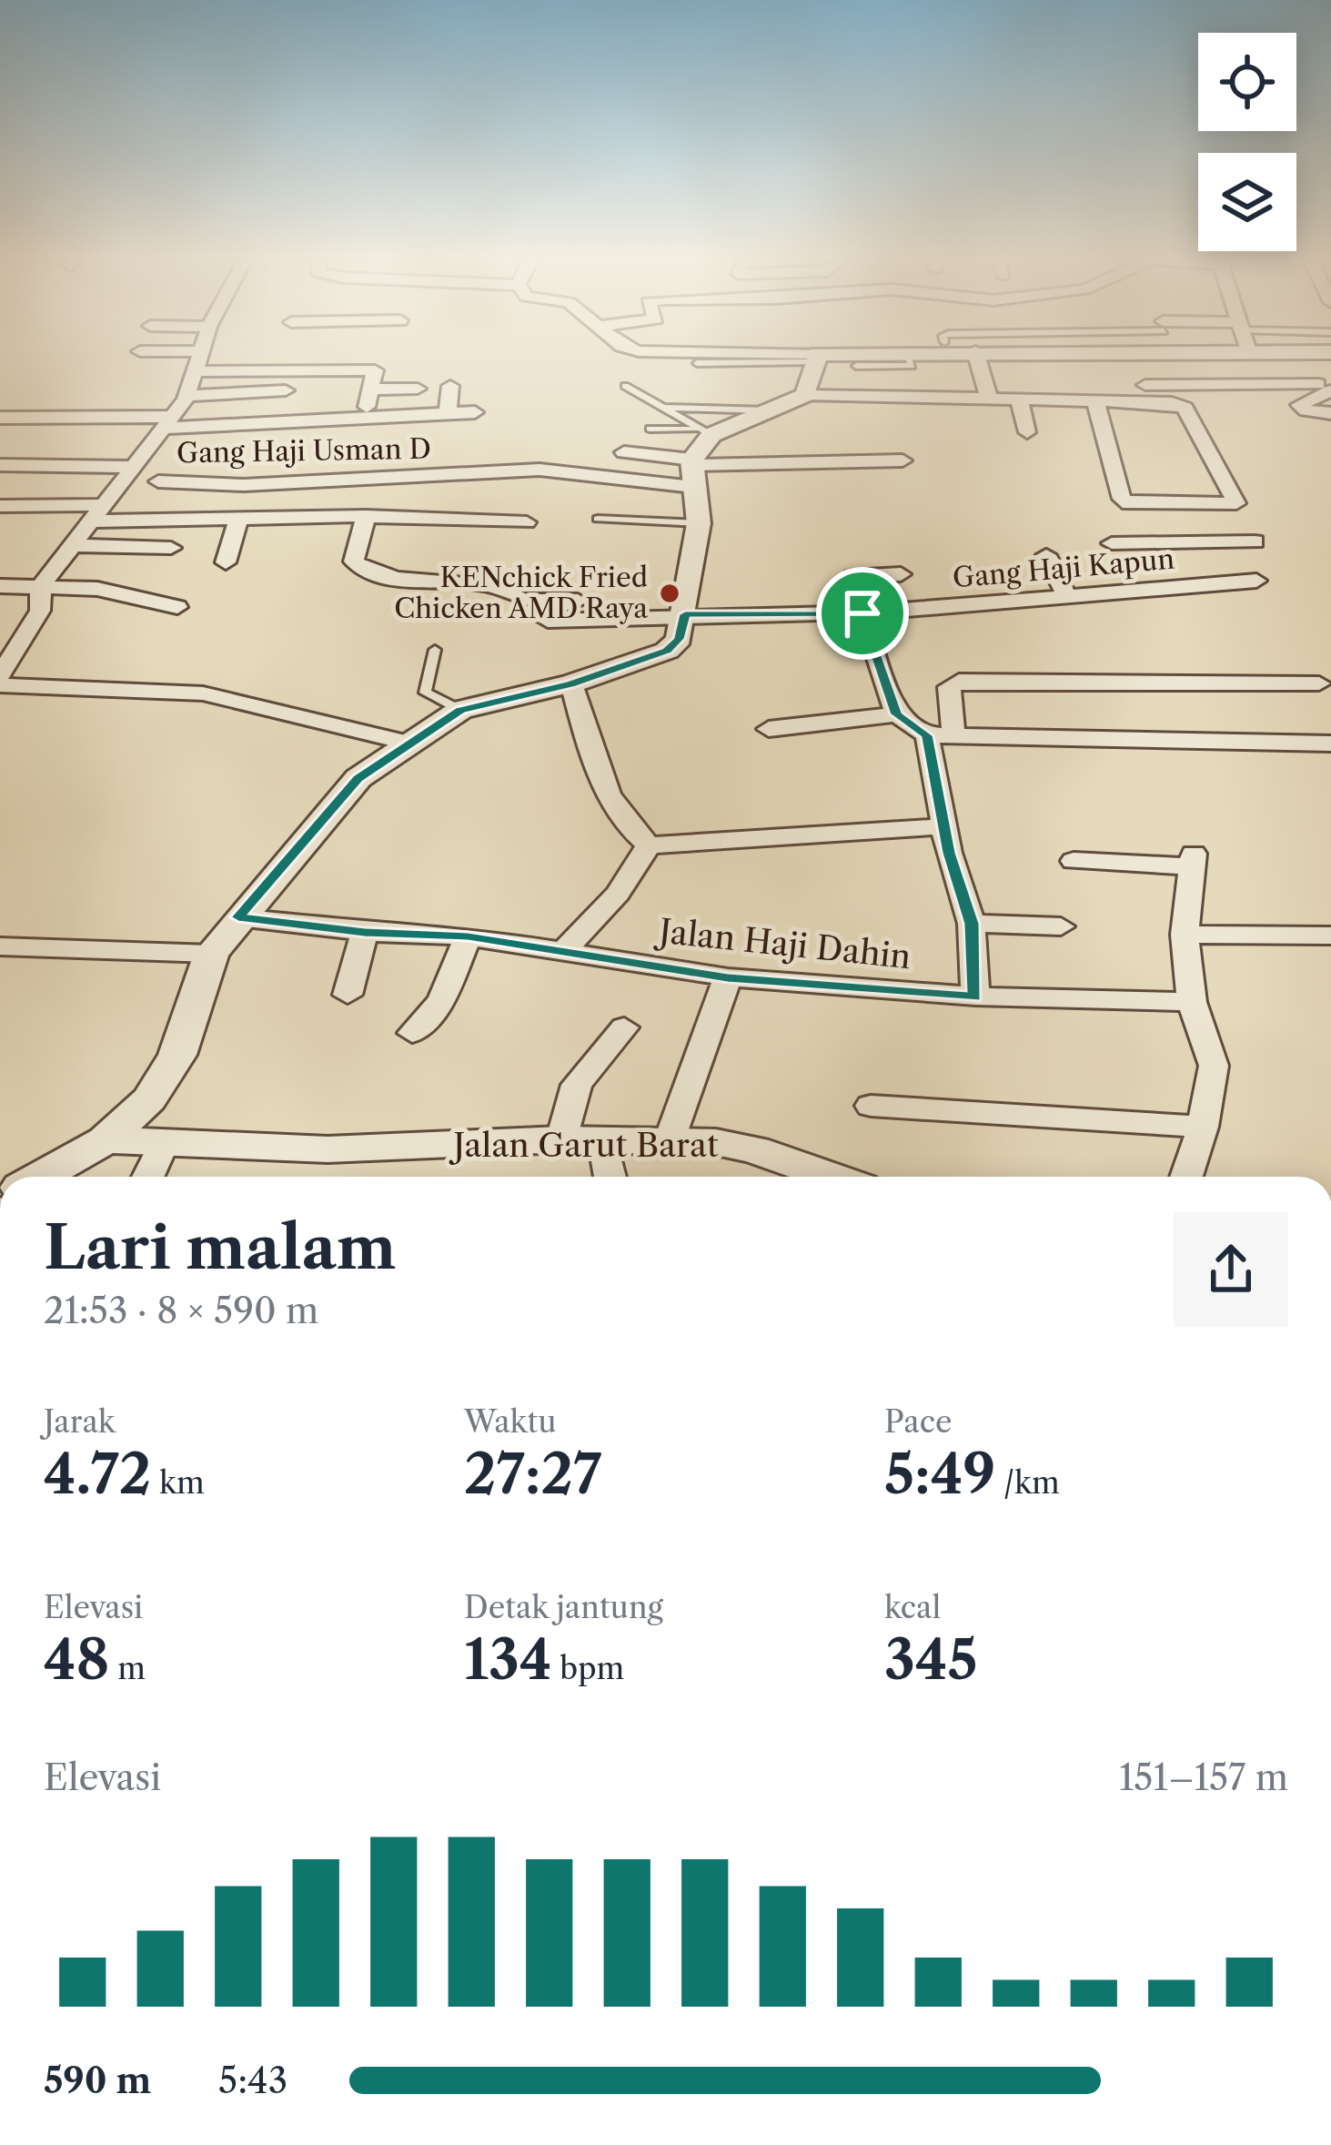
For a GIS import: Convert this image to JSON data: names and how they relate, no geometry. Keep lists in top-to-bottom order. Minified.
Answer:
{"streets":{"street":["Gang Haji Usman D","Gang Haji Kapun","Jalan Haji Dahin","Jalan Garut Barat"]},"places":["KENchick Fried Chicken AMD Raya"],"page":{"heading":["Lari malam","21:53 · 8 × 590 m"],"stats":[["Jarak","4.72 km"],["Waktu","27:27"],["Pace","5:49 /km"],["Elevasi","48 m"],["Detak jantung","134 bpm"],["kcal","345"]],"chart":["Elevasi","151–157 m"],"list":[{"name":"590 m","note":"5:43"}]}}
